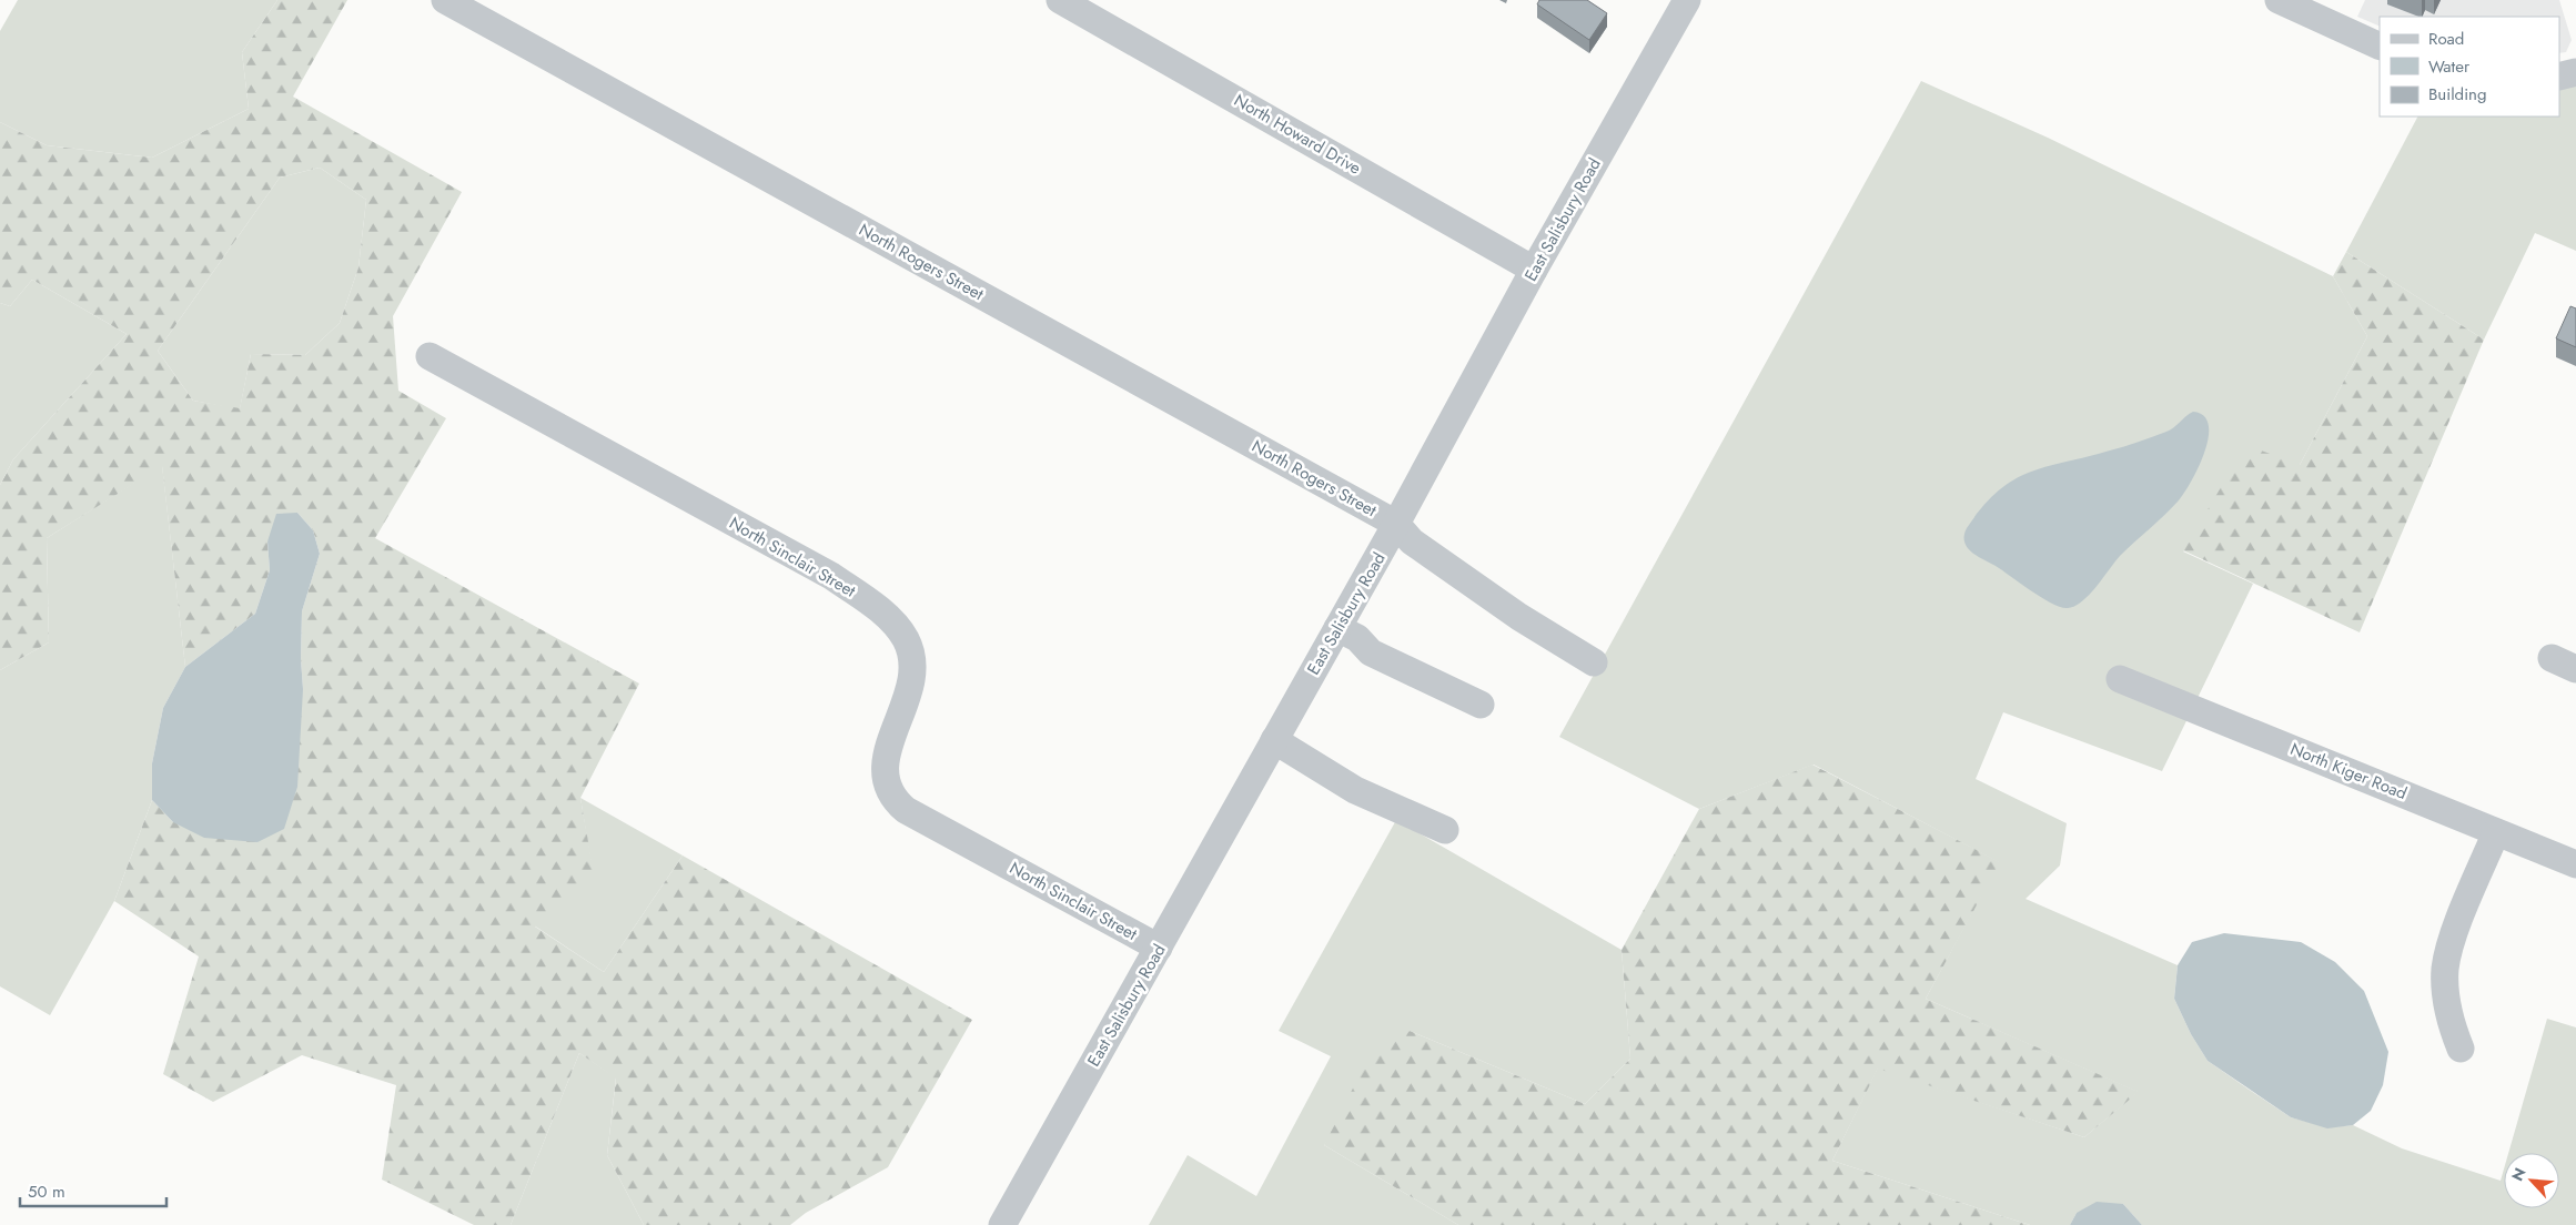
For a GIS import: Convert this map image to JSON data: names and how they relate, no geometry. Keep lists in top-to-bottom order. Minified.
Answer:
{"streets":{"street":["North Howard Drive","East Salisbury Road","North Rogers Street","North Sinclair Street","North Kiger Road"]},"crossings":[["North Howard Drive","East Salisbury Road"],["East Salisbury Road","North Rogers Street"],["East Salisbury Road","North Sinclair Street"]],"legend":["Road","Water","Building"],"scale_bar":"50 m","north":"top left"}
